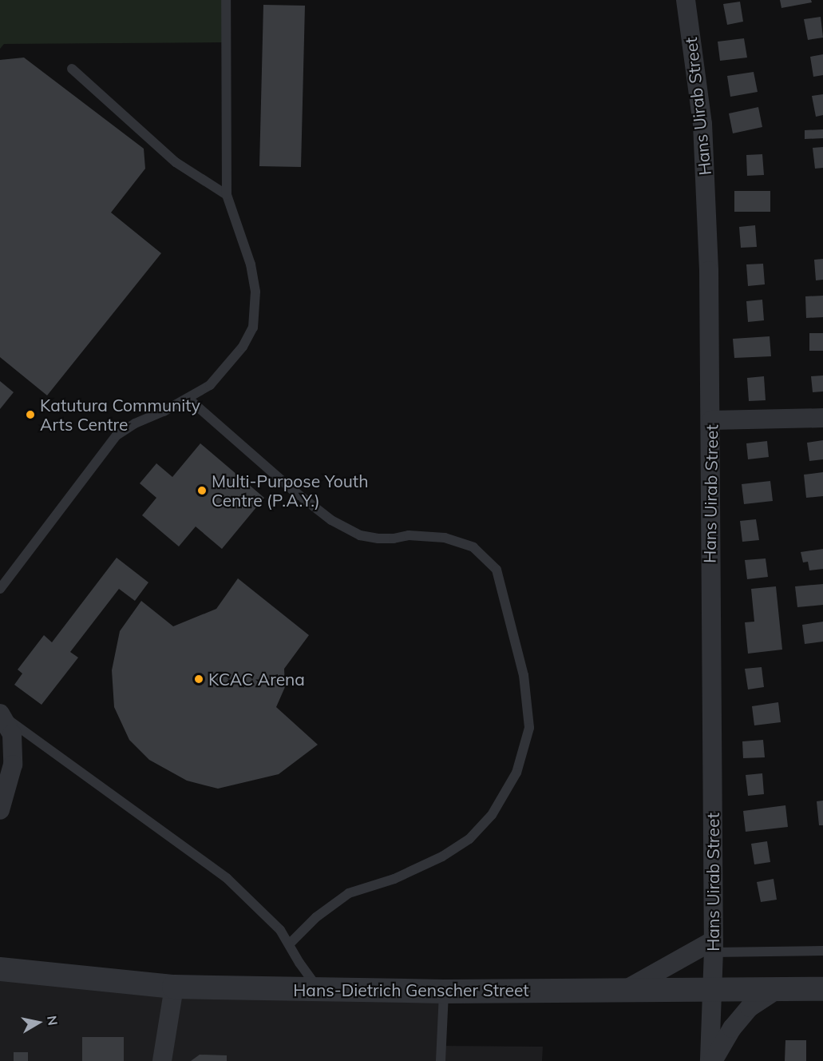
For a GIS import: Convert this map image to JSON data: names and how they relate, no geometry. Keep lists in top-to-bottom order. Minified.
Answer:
{"streets":{"street":["Hans Uirab Street","Hans-Dietrich Genscher Street"]},"crossings":[["Hans Uirab Street","Hans-Dietrich Genscher Street"]],"places":["Katutura Community Arts Centre","Multi-Purpose Youth Centre (P.A.Y.)","KCAC Arena"],"north":"right"}
